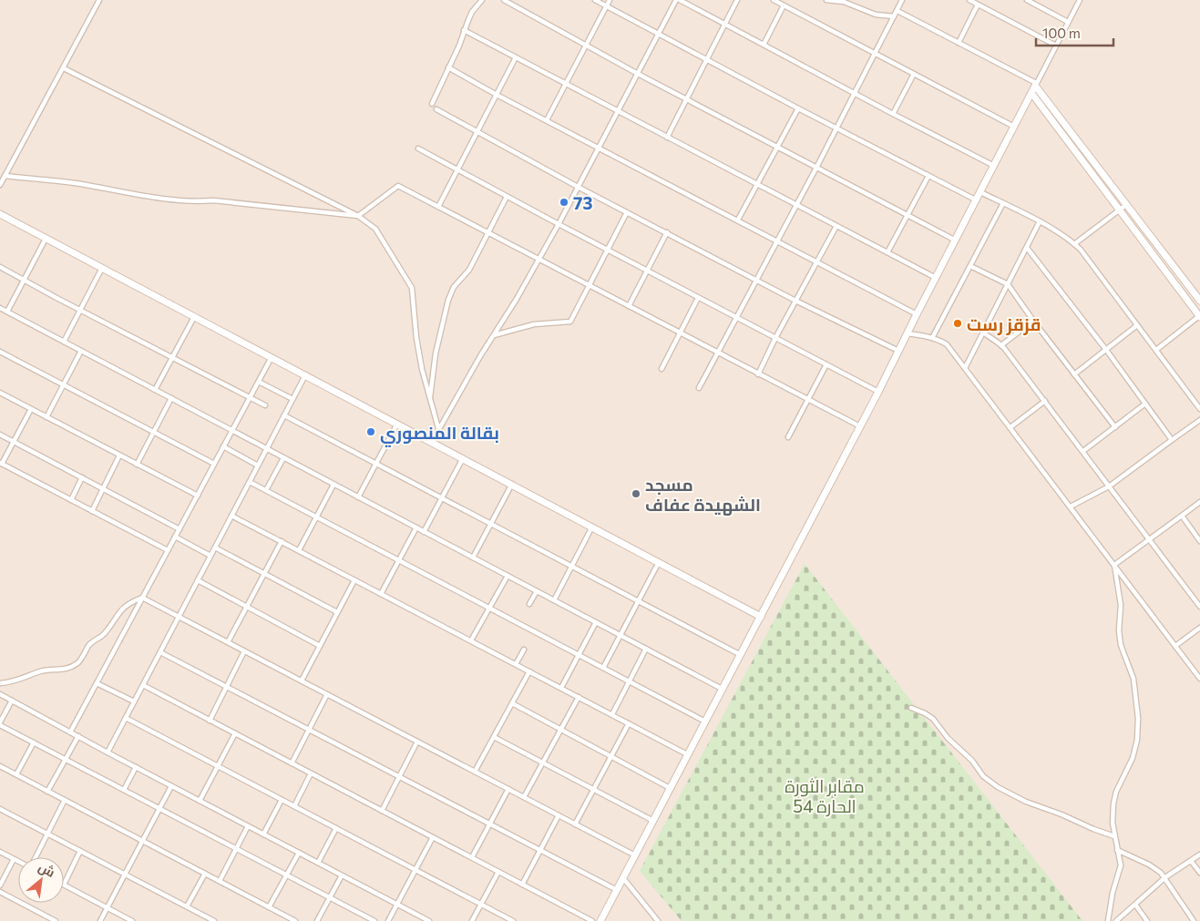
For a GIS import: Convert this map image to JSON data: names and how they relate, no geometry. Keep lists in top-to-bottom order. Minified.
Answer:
{"parks":["مقابر الثورة الحارة 54"],"places":["73","قزقز رست","بقالة المنصوري","مسجد الشهيدة عفاف"],"scale_bar":"100 m","north":"top right"}
